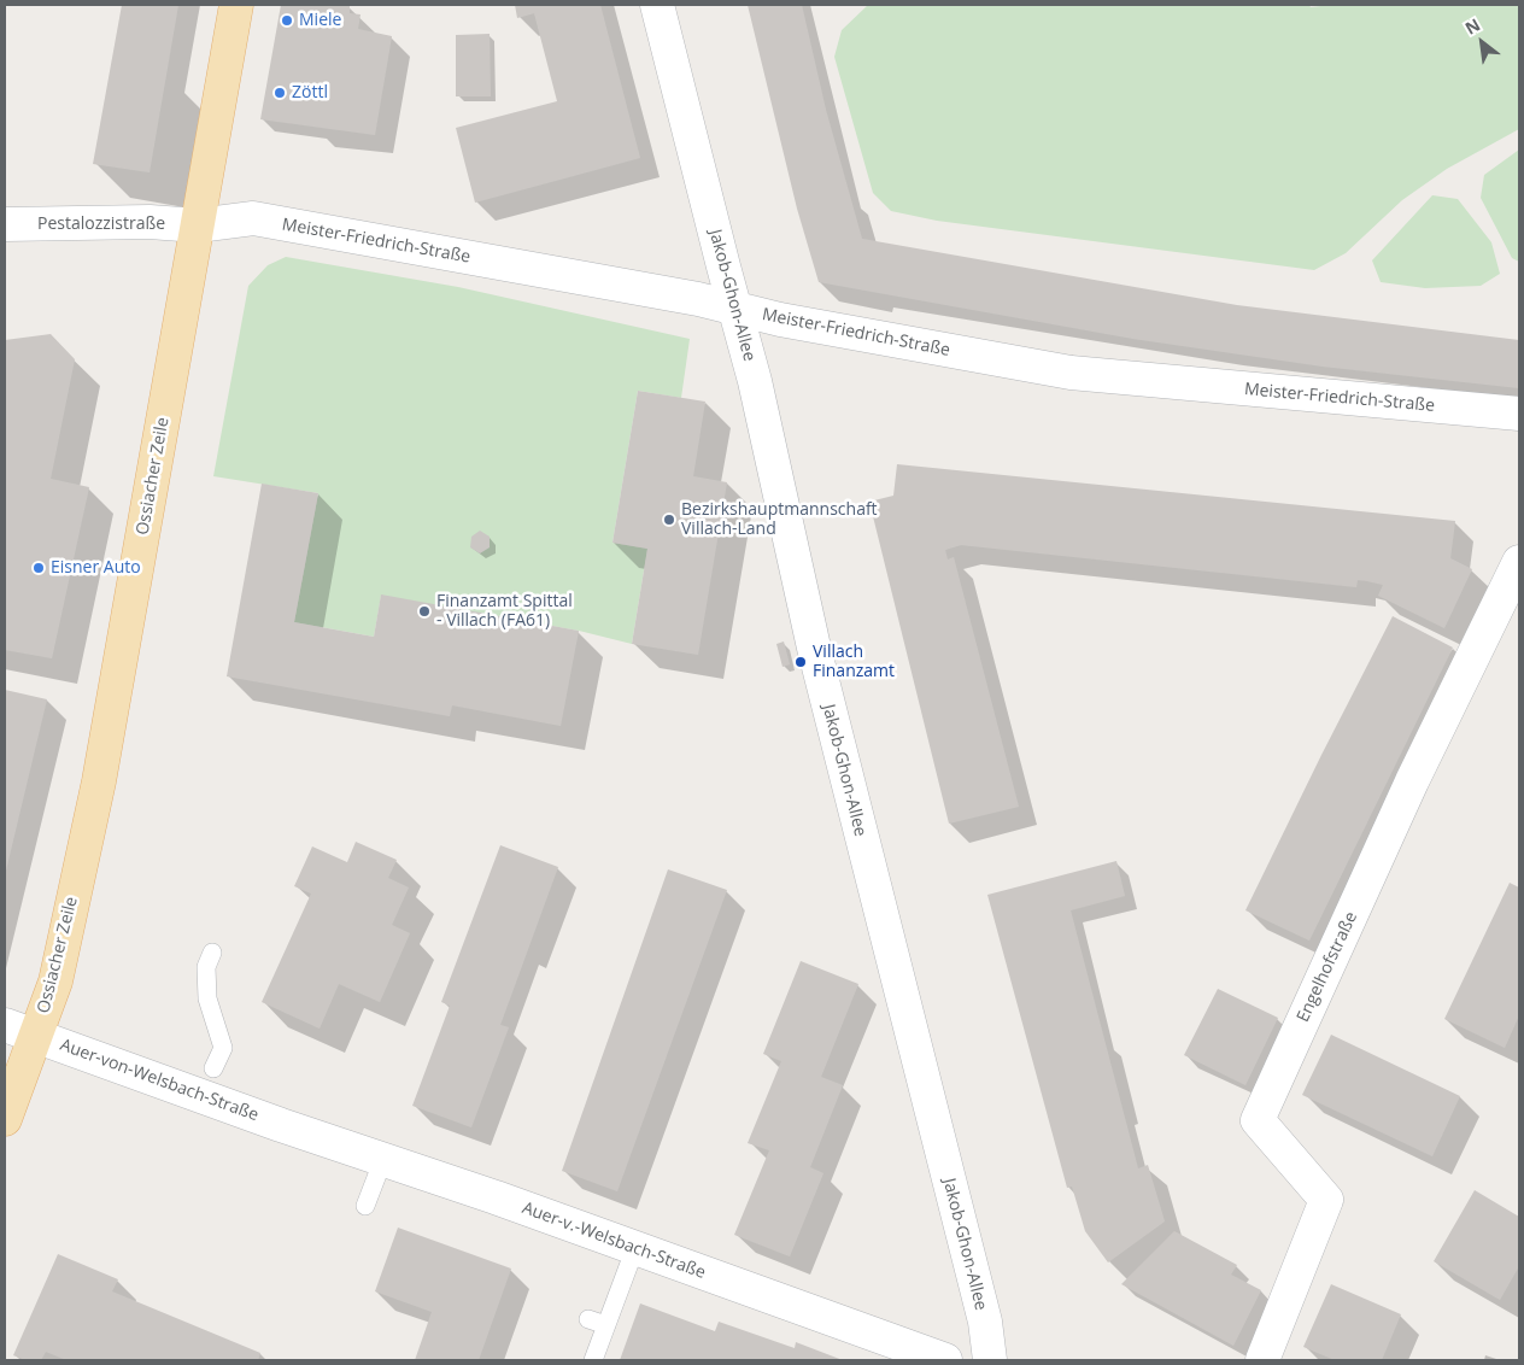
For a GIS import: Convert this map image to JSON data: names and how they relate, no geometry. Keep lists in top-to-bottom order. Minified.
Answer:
{"streets":{"main road":["Ossiacher Zeile"],"street":["Pestalozzistraße","Meister-Friedrich-Straße","Jakob-Ghon-Allee","Engelhofstraße","Auer-von-Welsbach-Straße","Auer-v.-Welsbach-Straße"]},"crossings":[["Pestalozzistraße","Meister-Friedrich-Straße"],["Pestalozzistraße","Ossiacher Zeile"],["Meister-Friedrich-Straße","Jakob-Ghon-Allee"],["Meister-Friedrich-Straße","Ossiacher Zeile"],["Ossiacher Zeile","Auer-von-Welsbach-Straße"],["Auer-von-Welsbach-Straße","Auer-v.-Welsbach-Straße"]],"places":["Miele","Zöttl","Bezirkshauptmannschaft Villach-Land","Eisner Auto","Finanzamt Spittal - Villach (FA61)","Villach Finanzamt"],"north":"top left"}
